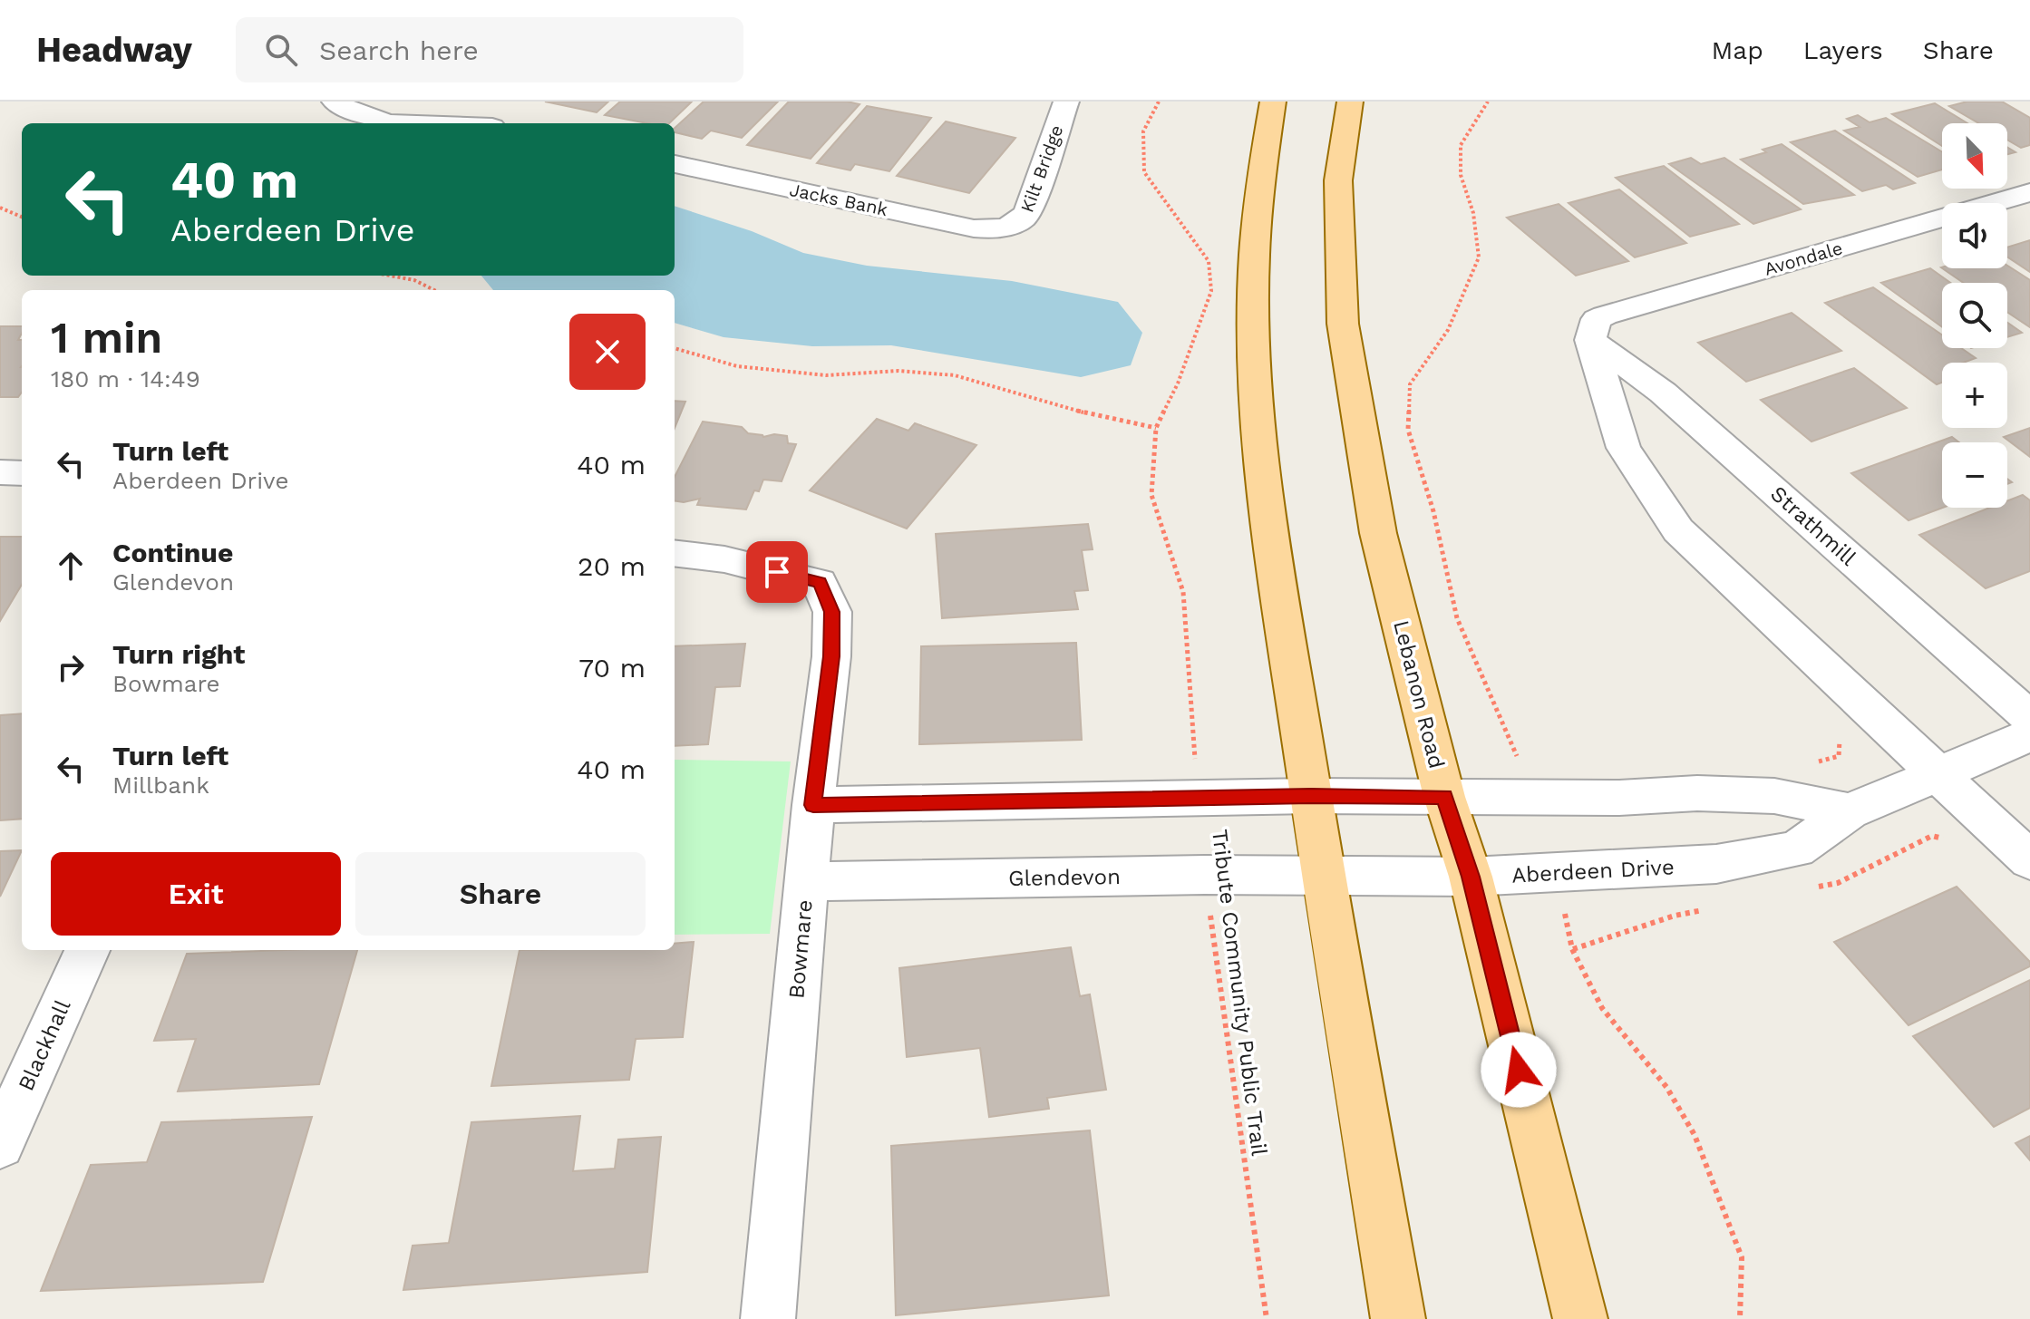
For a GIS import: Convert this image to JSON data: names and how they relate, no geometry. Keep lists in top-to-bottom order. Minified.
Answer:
{"streets":{"main road":["Lebanon Road"],"street":["Kilt Bridge","Jacks Bank","Avondale","Strathmill","Aberdeen Drive","Glendevon","Bowmare","Blackhall"],"path":["Tribute Community Public Trail"]},"crossings":[["Kilt Bridge","Jacks Bank"],["Avondale","Strathmill"],["Lebanon Road","Aberdeen Drive"],["Aberdeen Drive","Glendevon"],["Glendevon","Bowmare"],["Glendevon","Tribute Community Public Trail"]],"north":"bottom right","page":{"header":"Headway","search":"Search here","nav":["Map","Layers","Share"],"map_buttons":["+","−"],"turn":["40 m","Aberdeen Drive"],"heading":["1 min","180 m · 14:49"],"list":[{"name":"Turn left","note":"Aberdeen Drive","value":"40 m"},{"name":"Continue","note":"Glendevon","value":"20 m"},{"name":"Turn right","note":"Bowmare","value":"70 m"},{"name":"Turn left","note":"Millbank","value":"40 m"}],"buttons":["Exit","Share"]}}
